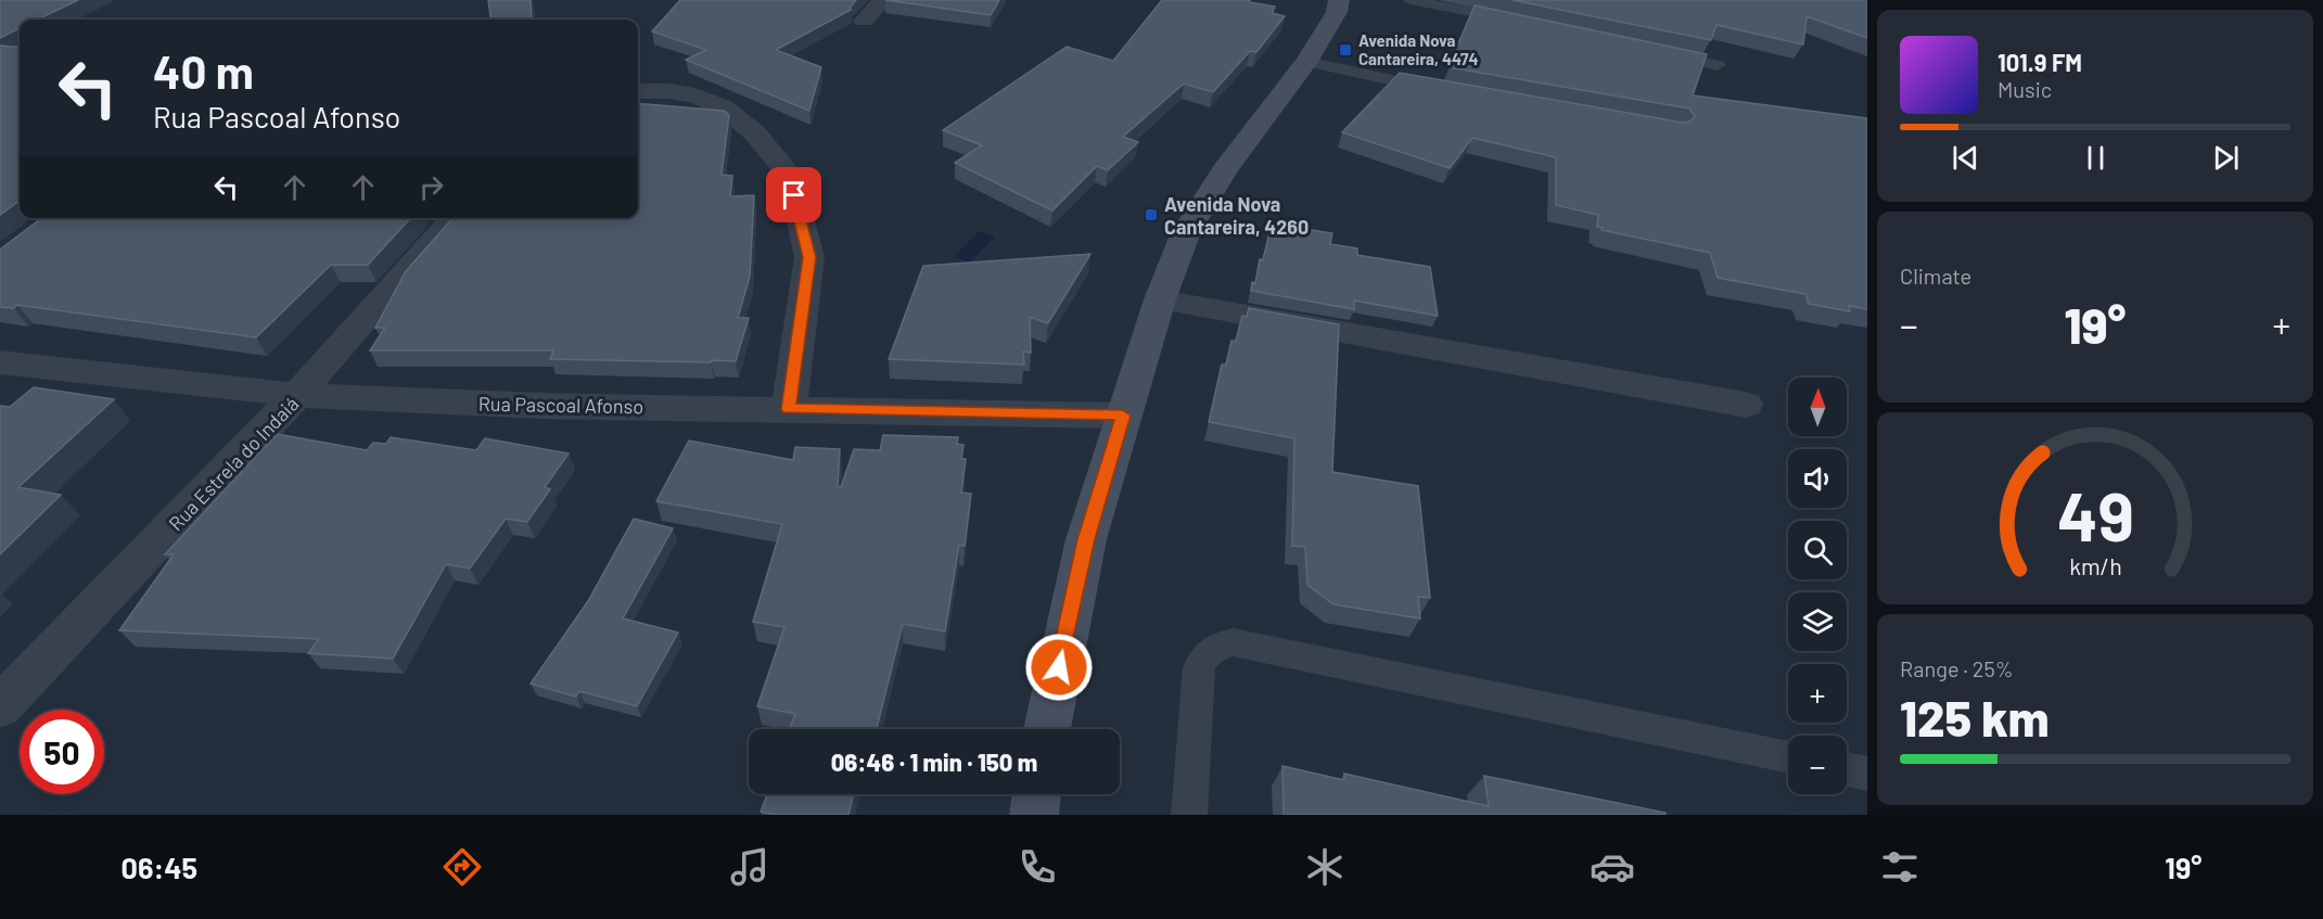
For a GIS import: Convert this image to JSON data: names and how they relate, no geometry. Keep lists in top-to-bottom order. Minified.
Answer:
{"streets":{"street":["Rua Pascoal Afonso","Rua Estrela do Indaiá"]},"crossings":[["Rua Pascoal Afonso","Rua Estrela do Indaiá"]],"places":{"transit":["Avenida Nova Cantareira, 4474","Avenida Nova Cantareira, 4260"]},"north":"top","page":{"turn":["40 m","Rua Pascoal Afonso"],"song":["101.9 FM","Music"],"tile":["Climate",["Range · 25%","125 km"]],"heat":["−","19°","+"],"map_buttons":["+","−"],"limit":"50","trip":"06:46 · 1 min · 150 m","tabs":["06:45","19°"],"gauge":["49","km/h"]}}
